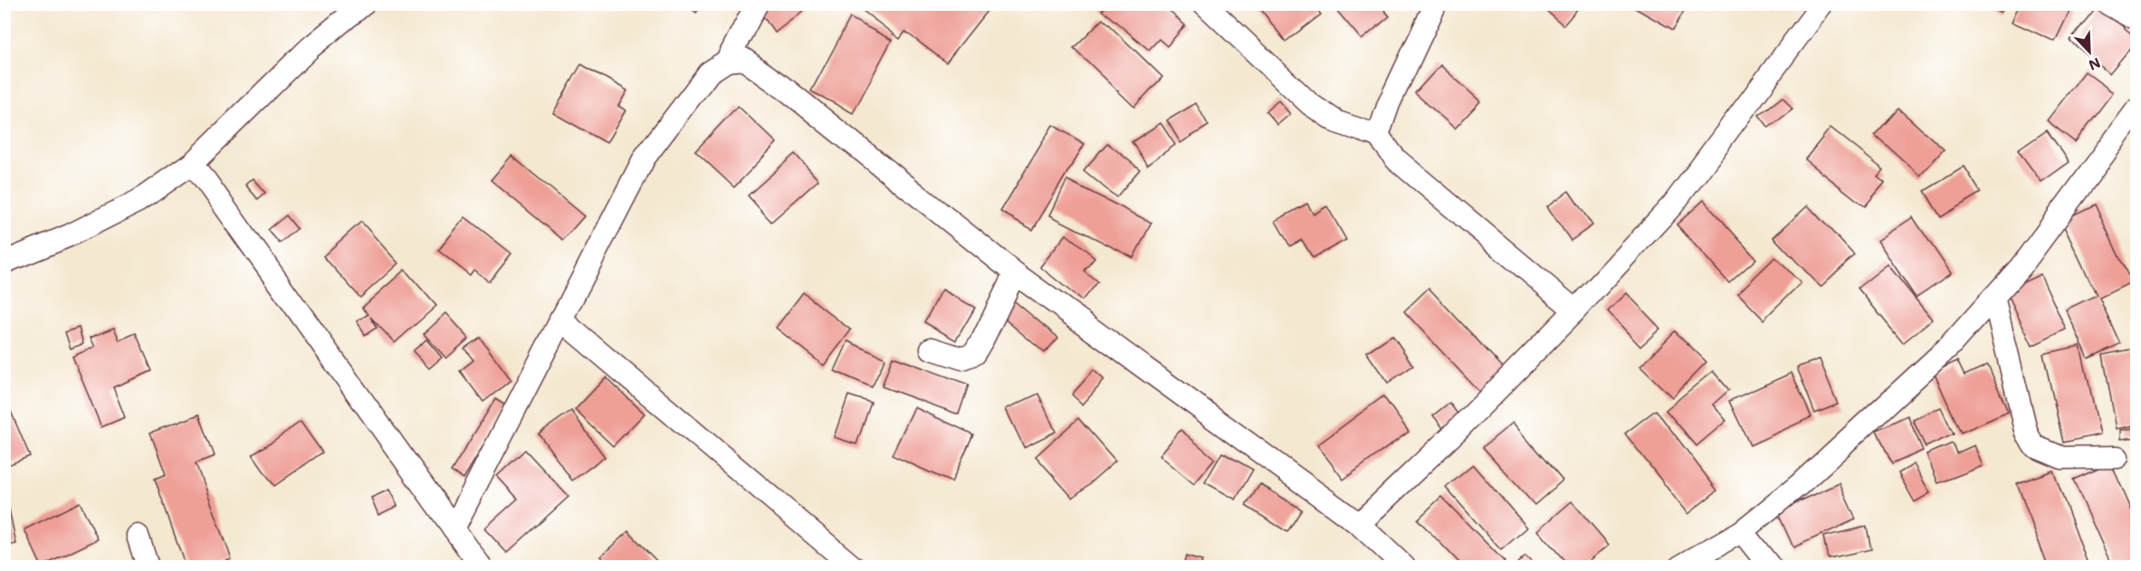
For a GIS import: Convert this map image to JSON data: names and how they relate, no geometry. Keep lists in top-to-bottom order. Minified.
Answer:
{"north":"bottom right"}
